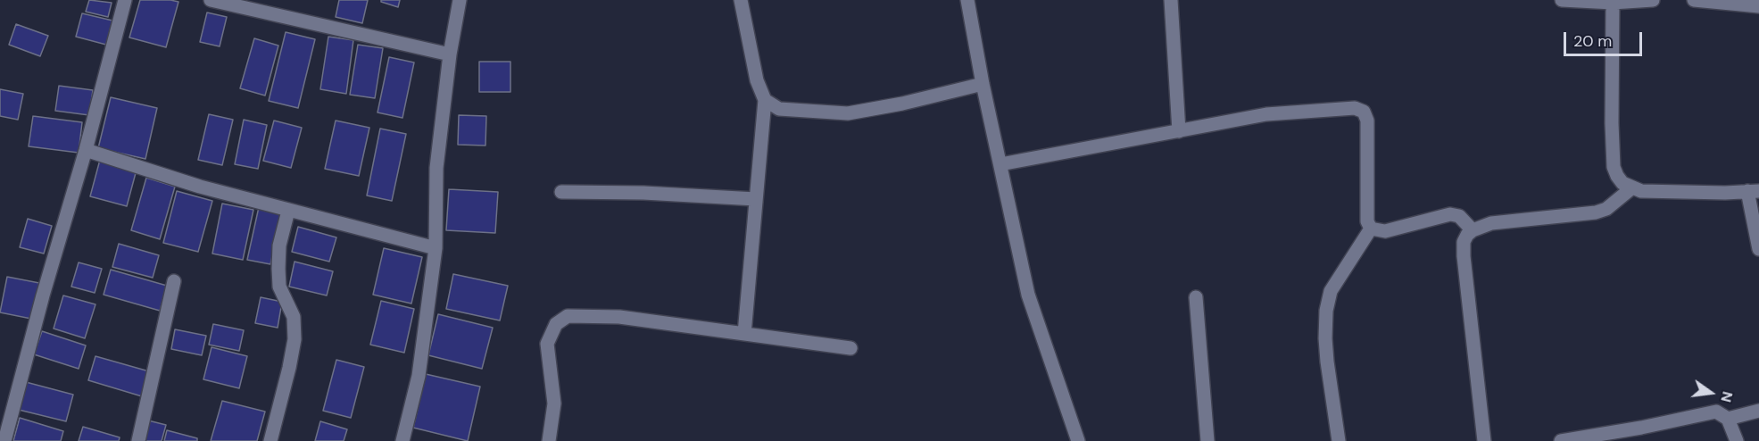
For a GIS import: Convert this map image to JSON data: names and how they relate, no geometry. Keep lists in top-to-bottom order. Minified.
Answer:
{"scale_bar":"20 m","north":"right"}
